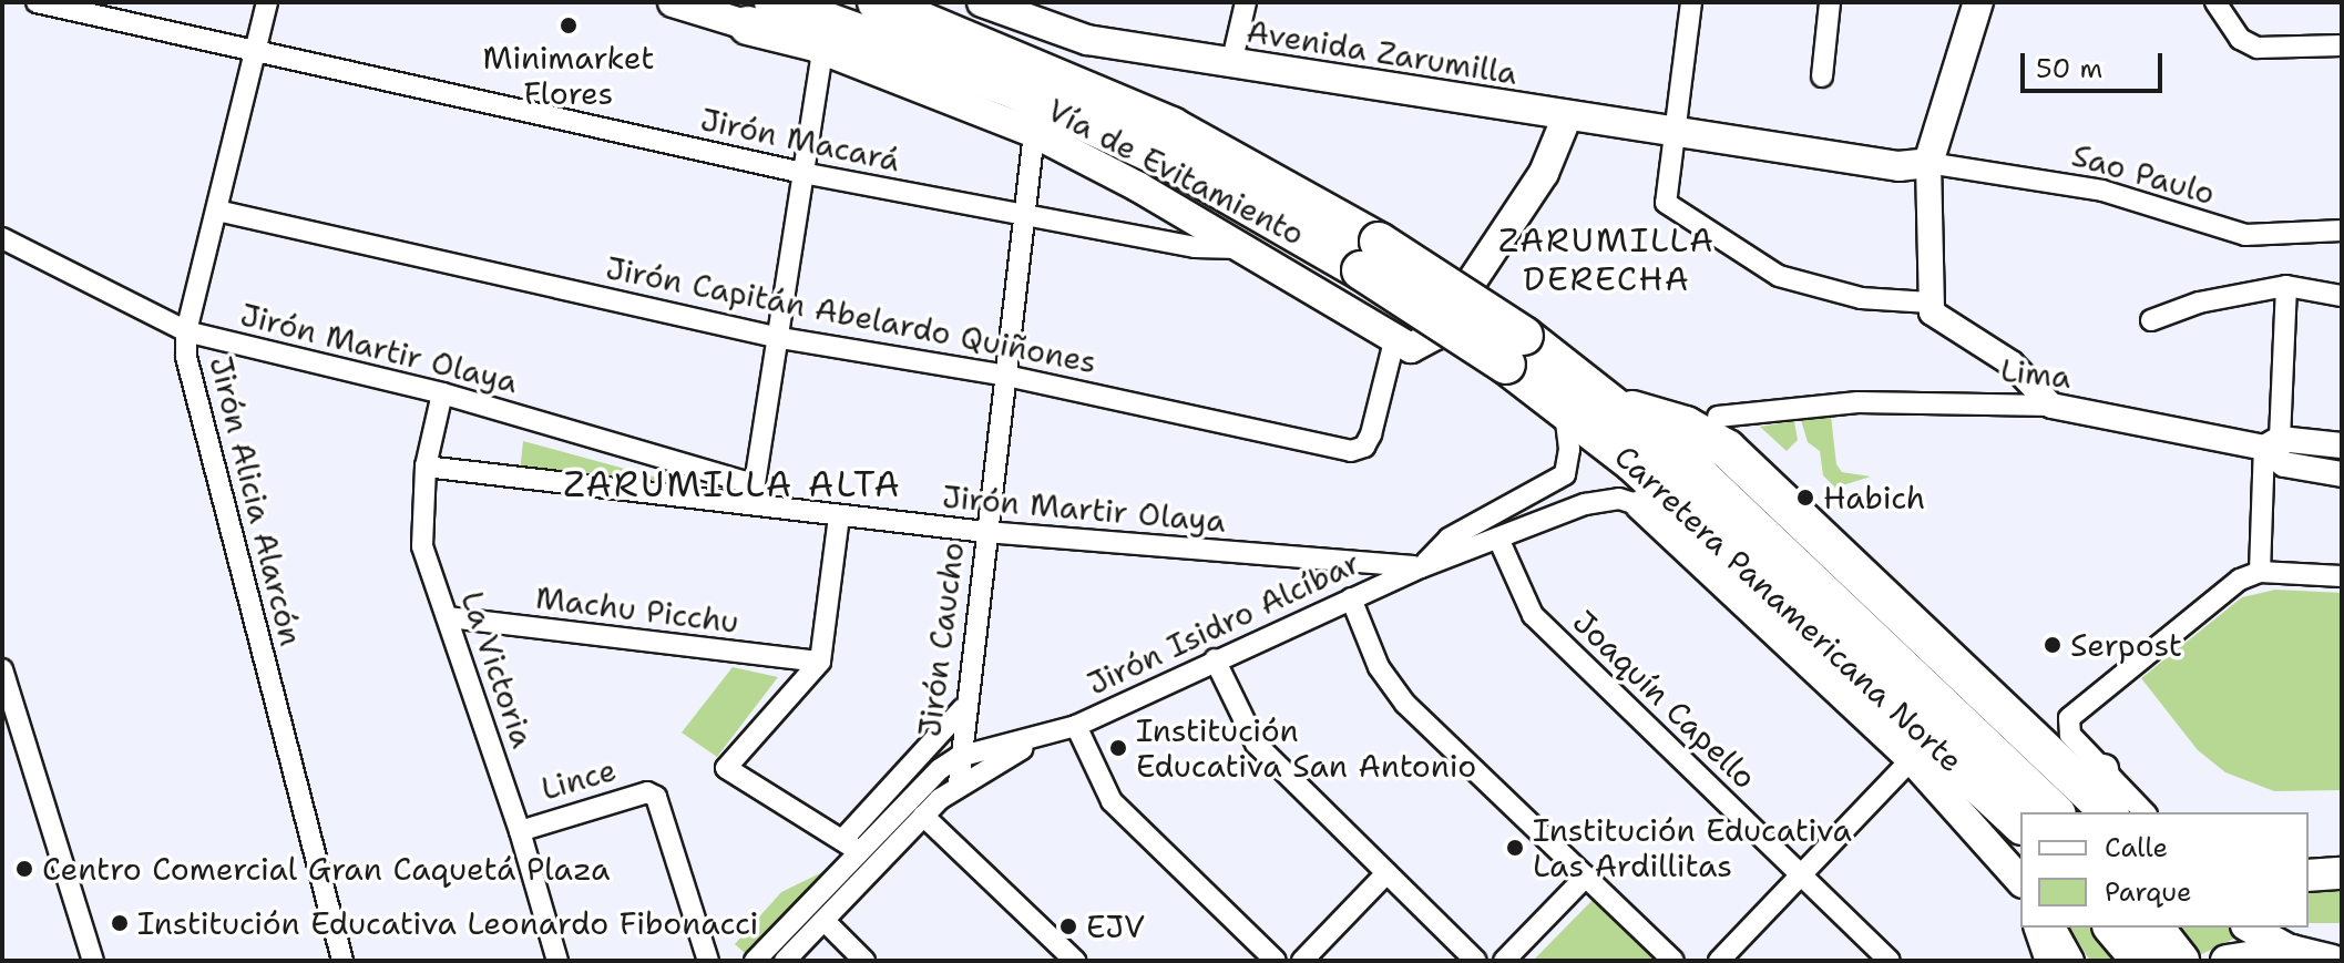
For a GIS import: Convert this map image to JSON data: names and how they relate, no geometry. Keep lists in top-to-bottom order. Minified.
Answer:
{"streets":{"highway":["Vía de Evitamiento","Carretera Panamericana Norte"],"main road":["Avenida Zarumilla"],"street":["Jirón Macará","Sao Paulo","Jirón Capitán Abelardo Quiñones","Jirón Martir Olaya","Lima","Jirón Alicia Alarcón","Machu Picchu","Jirón Isidro Alcíbar","Jirón Caucho","La Victoria","Joaquín Capello","Lince"]},"crossings":[["Avenida Zarumilla","Sao Paulo"],["Jirón Macará","Jirón Alicia Alarcón"],["Jirón Macará","Jirón Caucho"],["Vía de Evitamiento","Carretera Panamericana Norte"],["Vía de Evitamiento","Jirón Isidro Alcíbar"],["Jirón Capitán Abelardo Quiñones","Jirón Alicia Alarcón"],["Jirón Capitán Abelardo Quiñones","Jirón Caucho"],["Jirón Martir Olaya","Jirón Alicia Alarcón"],["Jirón Martir Olaya","Jirón Isidro Alcíbar"],["Jirón Martir Olaya","Jirón Caucho"],["Jirón Martir Olaya","La Victoria"],["Carretera Panamericana Norte","Jirón Isidro Alcíbar"],["Machu Picchu","La Victoria"],["Jirón Isidro Alcíbar","Jirón Caucho"],["Jirón Isidro Alcíbar","Joaquín Capello"],["La Victoria","Lince"]],"districts":["ZARUMILLA DERECHA","ZARUMILLA ALTA"],"places":["Minimarket Flores","Habich","Serpost","Institución Educativa San Antonio","Institución Educativa Las Ardillitas","Centro Comercial Gran Caquetá Plaza","Institución Educativa Leonardo Fibonacci","EJV"],"legend":["Calle","Parque"],"scale_bar":"50 m"}
